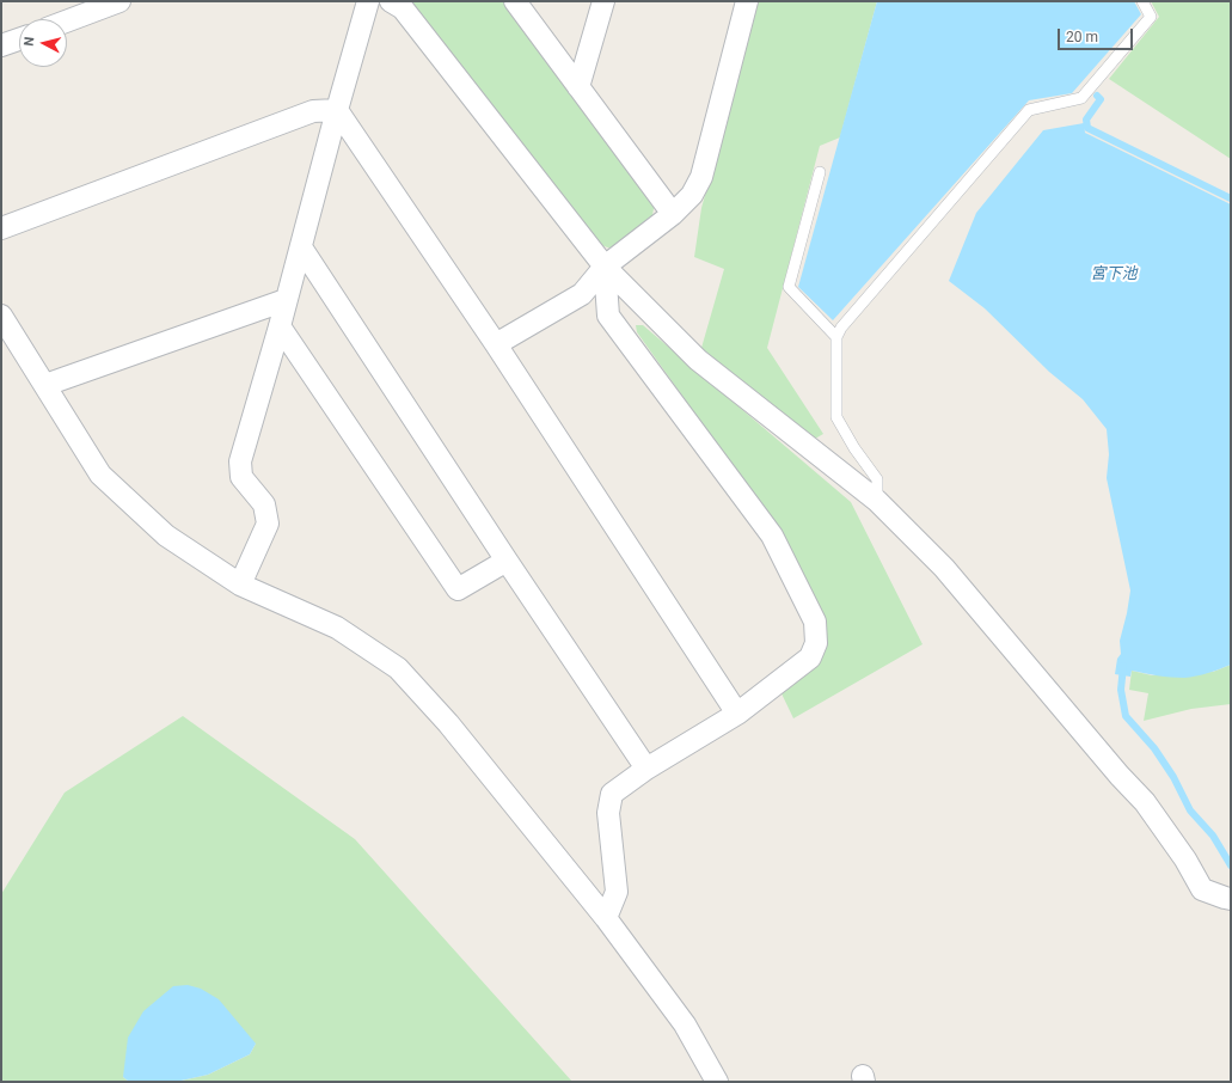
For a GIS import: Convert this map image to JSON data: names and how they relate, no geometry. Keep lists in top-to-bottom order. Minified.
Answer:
{"water":["宮下池"],"scale_bar":"20 m","north":"left"}
